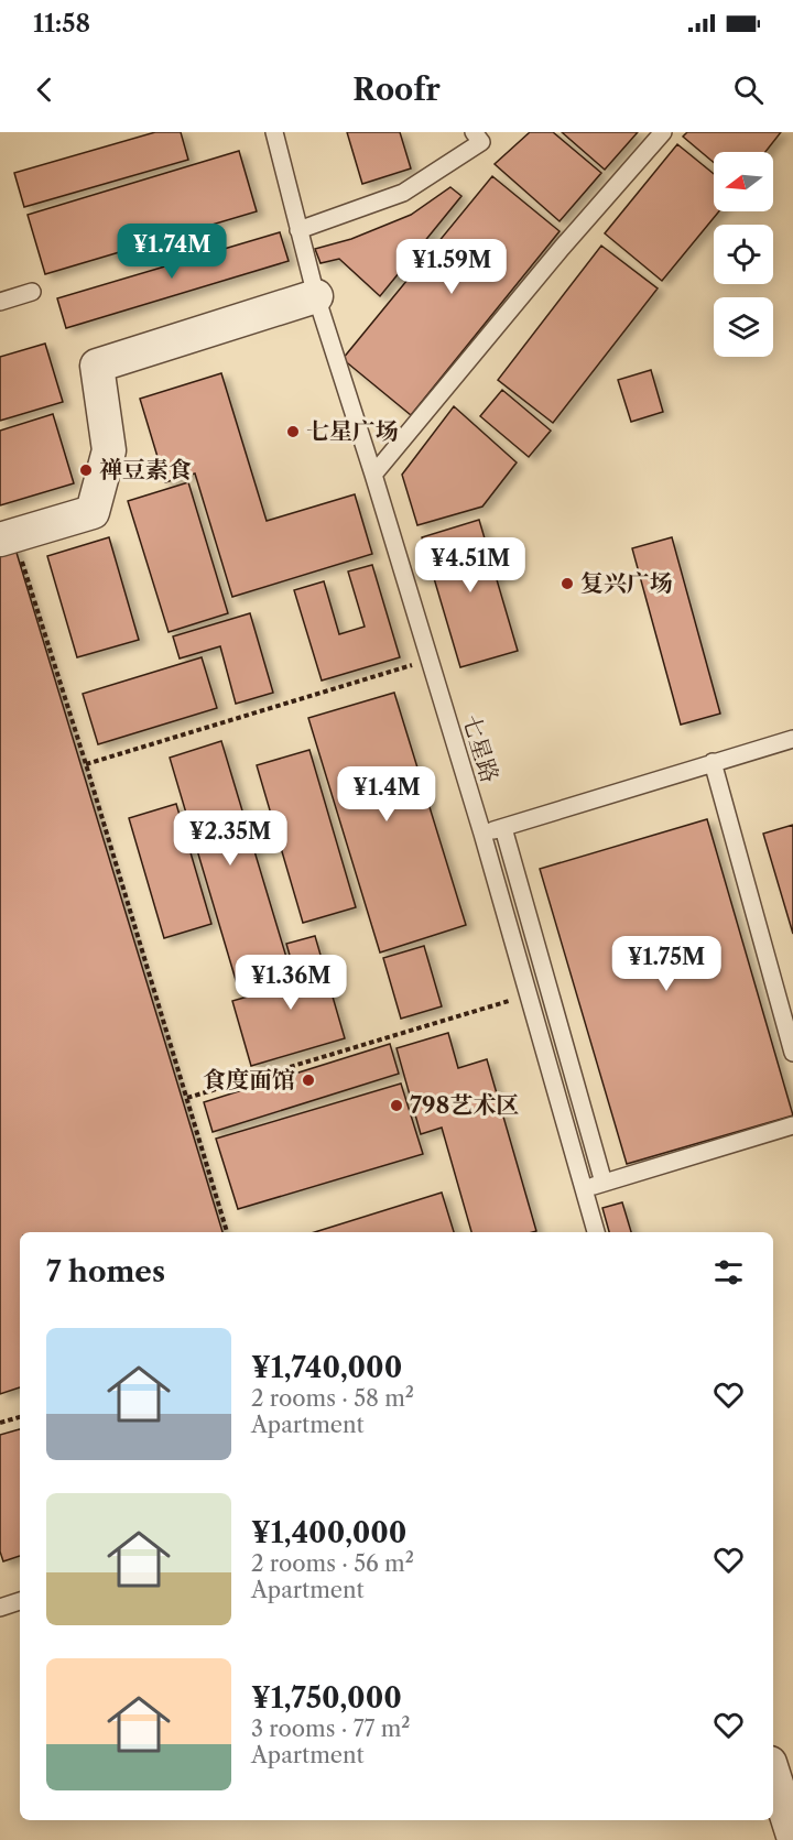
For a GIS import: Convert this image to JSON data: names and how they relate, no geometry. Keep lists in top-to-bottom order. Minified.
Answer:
{"streets":{"lane":["七星路"]},"places":["七星广场","禅豆素食","复兴广场","食度面馆","798艺术区"],"north":"left","page":{"status":"11:58","header":"Roofr","price":["¥1.74M","¥1.59M","¥4.51M","¥1.4M","¥2.35M","¥1.75M","¥1.36M"],"heading":"7 homes","list":[{"name":"¥1,740,000","note":"2 rooms · 58 m² · Apartment"},{"name":"¥1,400,000","note":"2 rooms · 56 m² · Apartment"},{"name":"¥1,750,000","note":"3 rooms · 77 m² · Apartment"}]}}
